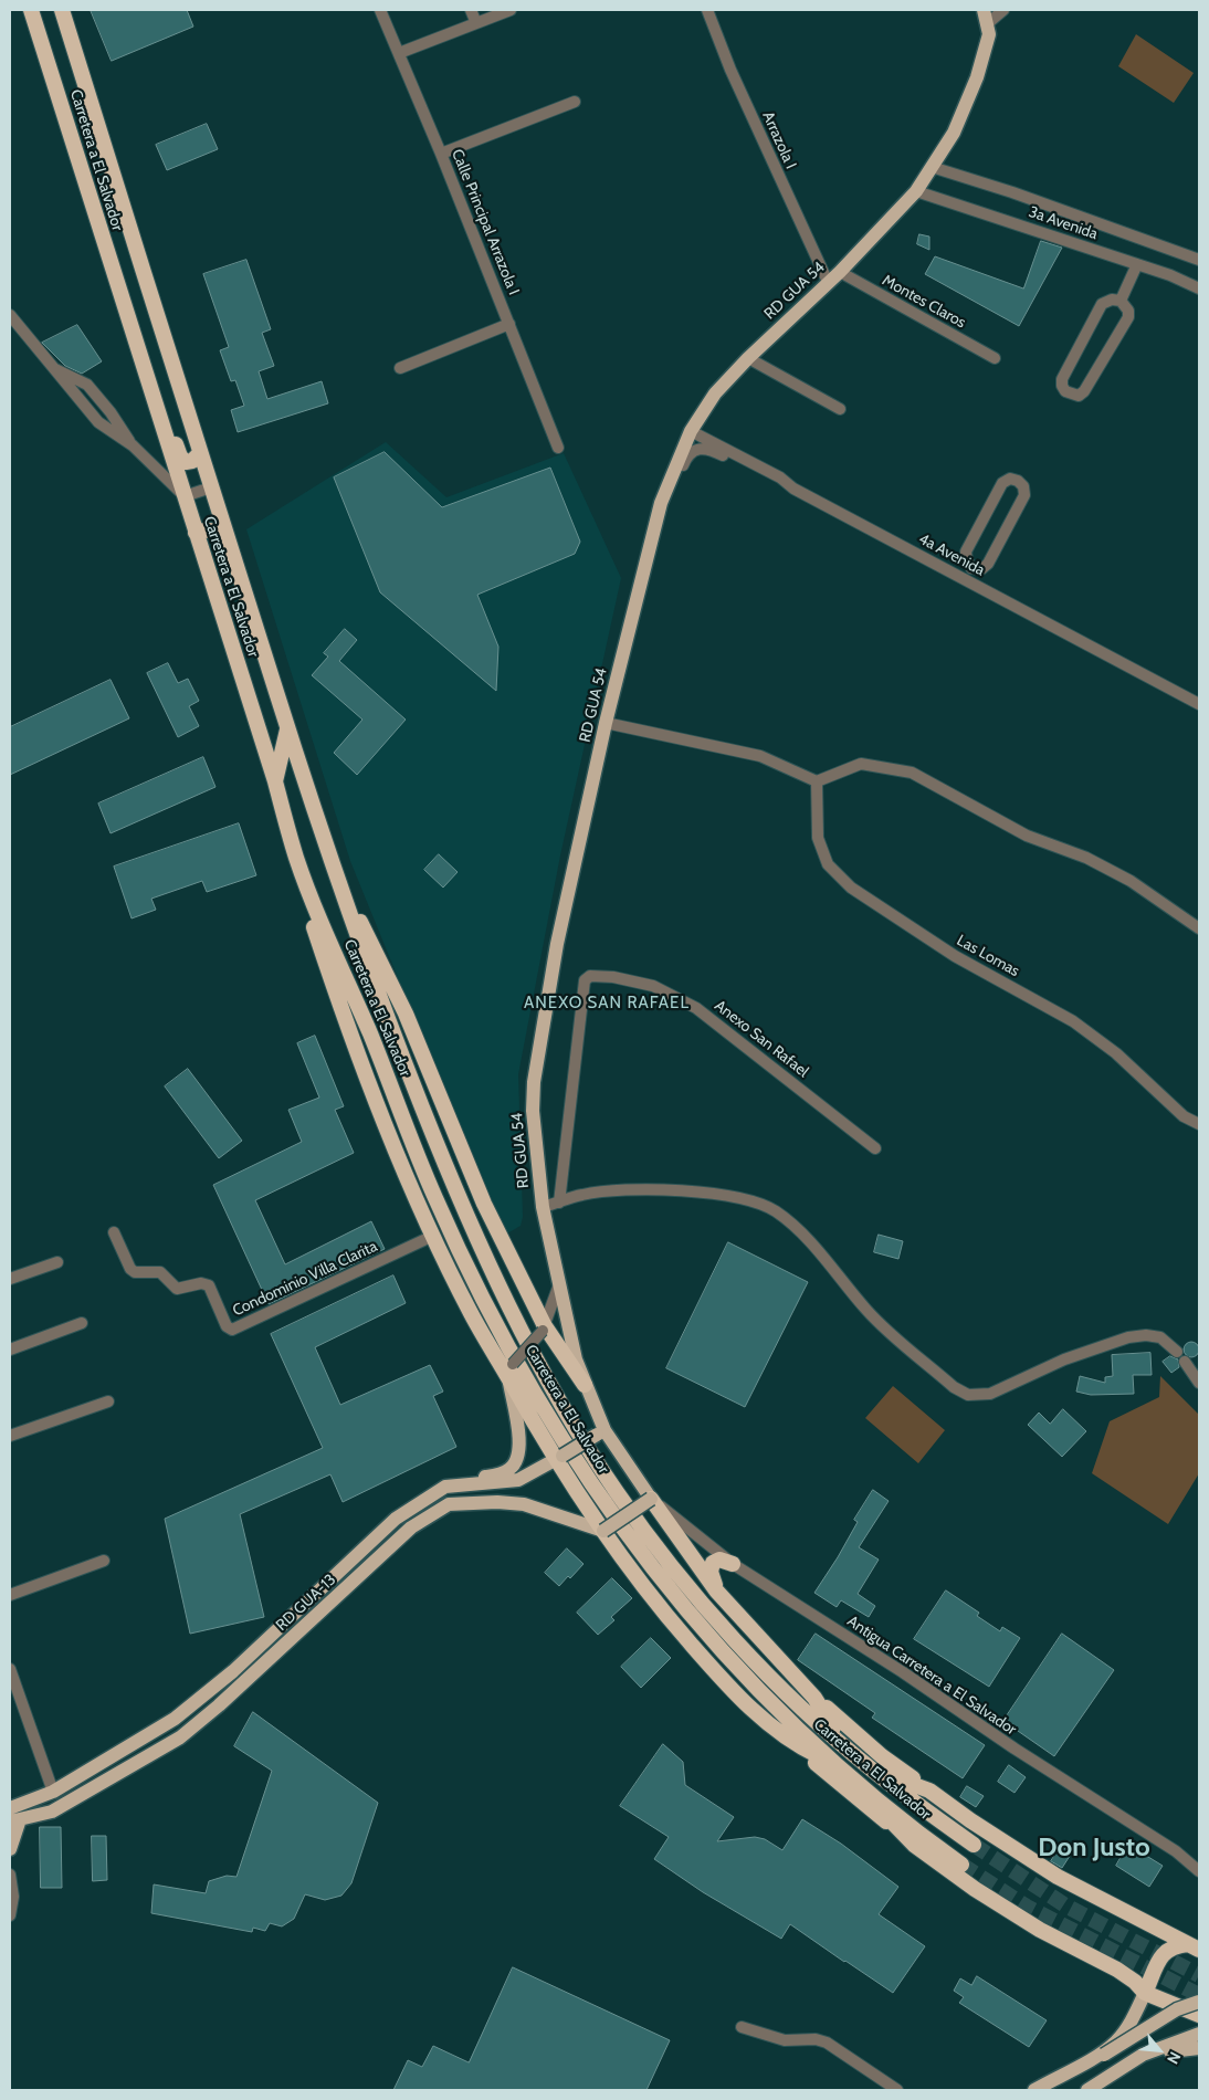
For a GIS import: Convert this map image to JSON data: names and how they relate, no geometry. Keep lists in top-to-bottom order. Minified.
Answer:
{"streets":{"highway":["Carretera a El Salvador"],"main road":["RD GUA 54","RD GUA-13"],"street":["Arrazola I","Calle Principal Arrazola I","3a Avenida","Montes Claros","4a Avenida","Las Lomas","Anexo San Rafael","Condominio Villa Clarita","Antigua Carretera a El Salvador"]},"crossings":[["Arrazola I","RD GUA 54"],["3a Avenida","RD GUA 54"],["RD GUA 54","Montes Claros"],["RD GUA 54","4a Avenida"],["RD GUA 54","RD GUA-13"],["RD GUA 54","Antigua Carretera a El Salvador"]],"districts":["ANEXO SAN RAFAEL","Don Justo"],"north":"bottom right"}
